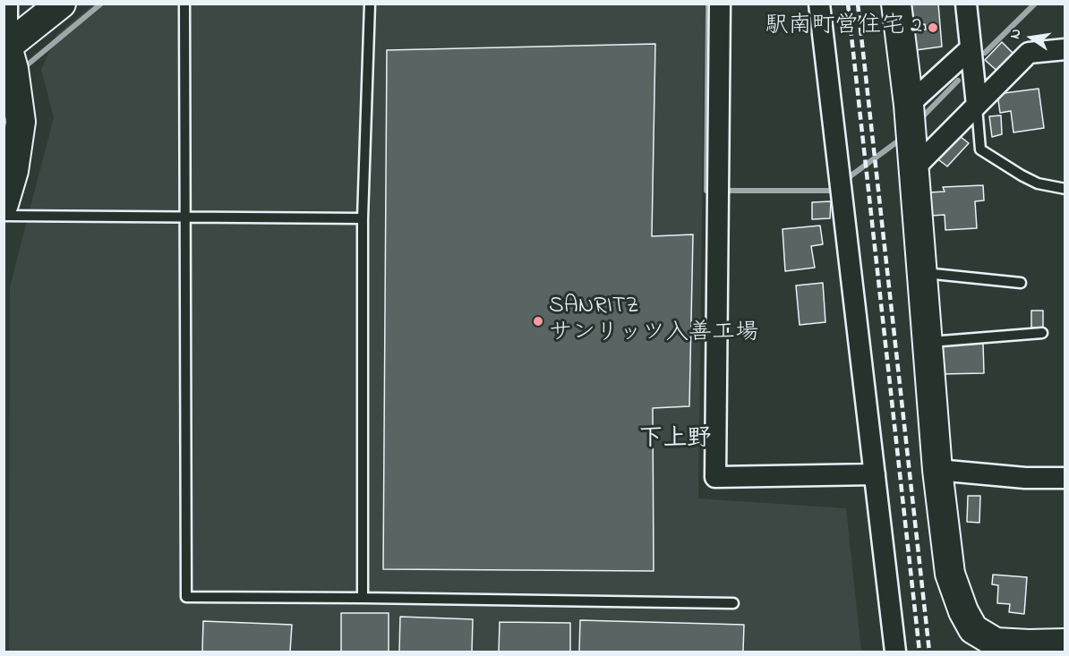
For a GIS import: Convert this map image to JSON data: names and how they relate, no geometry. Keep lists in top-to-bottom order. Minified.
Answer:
{"districts":["下上野"],"places":["駅南町営住宅 2","SANRITZ サンリッツ入善工場"],"north":"left"}
